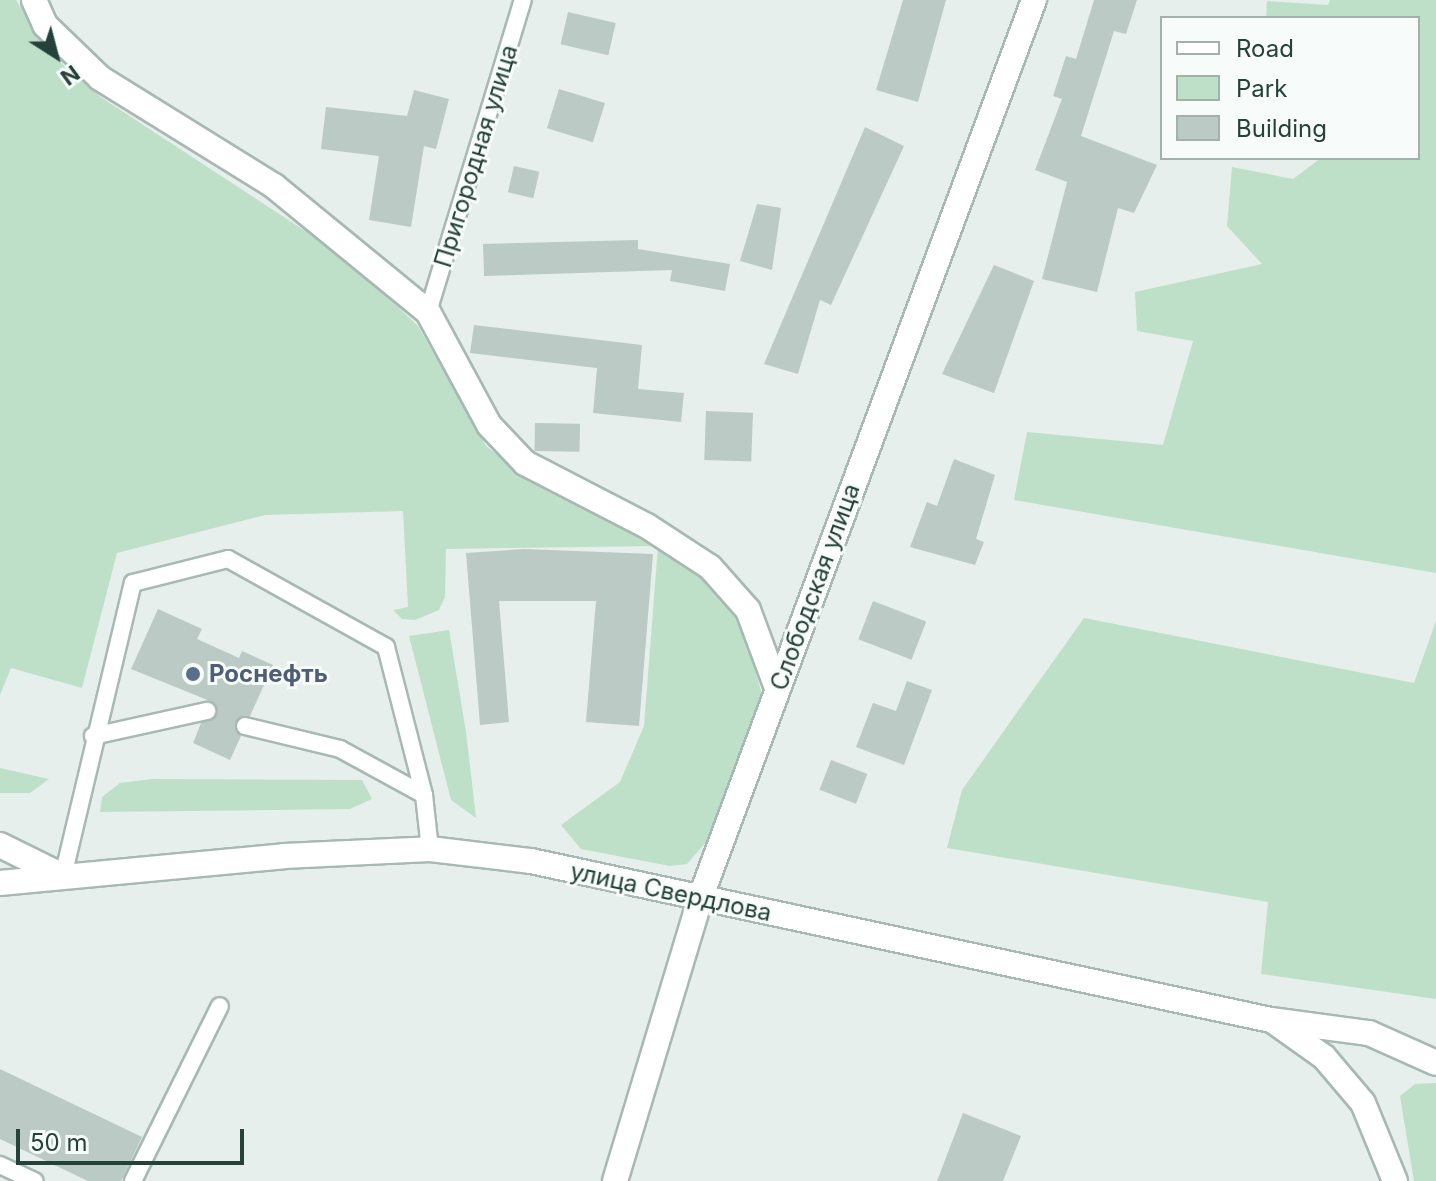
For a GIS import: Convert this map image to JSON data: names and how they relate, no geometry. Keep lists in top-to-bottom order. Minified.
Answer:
{"streets":{"street":["Слободская улица","улица Свердлова"],"lane":["Пригородная улица"]},"crossings":[["Слободская улица","улица Свердлова"]],"places":["Роснефть"],"legend":["Road","Park","Building"],"scale_bar":"50 m","north":"bottom right"}
